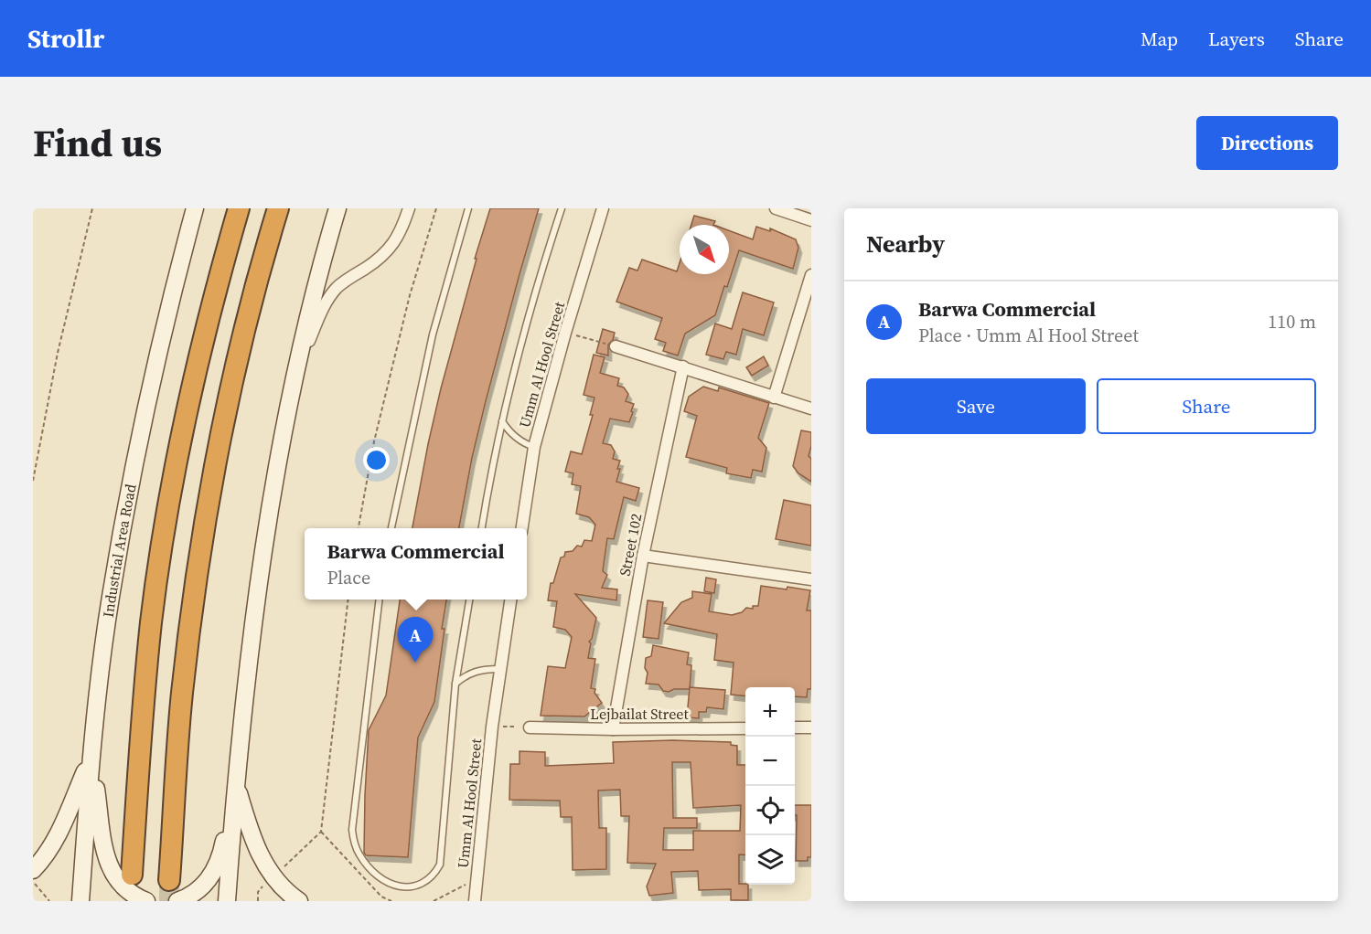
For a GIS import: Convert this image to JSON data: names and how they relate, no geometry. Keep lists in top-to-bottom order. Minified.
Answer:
{"streets":{"street":["Umm Al Hool Street","Street 102","Industrial Area Road","Lejbailat Street"]},"crossings":[["Street 102","Lejbailat Street"]],"north":"bottom right","page":{"header":"Strollr","nav":["Map","Layers","Share"],"title":"Find us","buttons":["Directions",["Save","Share"]],"heading":"Nearby","list":[{"mark":"A","name":"Barwa Commercial","note":"Place · Umm Al Hool Street","value":"110 m"}],"popup":["Barwa Commercial","Place"],"pins":"A","map_buttons":["+","−"]}}
